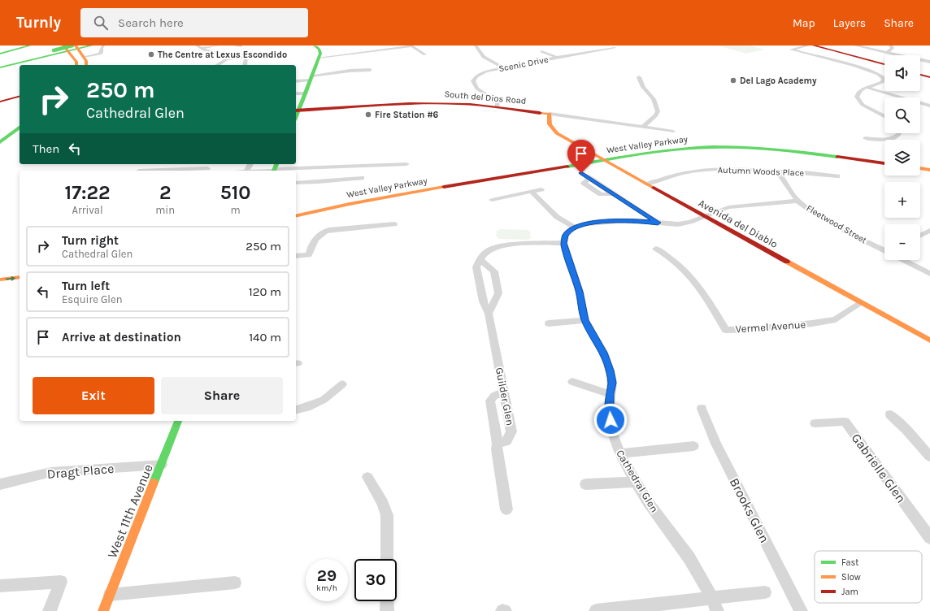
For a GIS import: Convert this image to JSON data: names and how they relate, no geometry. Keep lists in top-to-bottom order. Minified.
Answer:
{"streets":{"main road":["South del Dios Road","West Valley Parkway","Avenida del Diablo","West 11th Avenue"],"street":["Scenic Drive","Autumn Woods Place","Fleetwood Street","Vermel Avenue","Guilder Glen","Gabrielle Glen","Dragt Place","Cathedral Glen","Brooks Glen"]},"crossings":[["Scenic Drive","South del Dios Road"],["South del Dios Road","Avenida del Diablo"],["West Valley Parkway","Avenida del Diablo"],["Autumn Woods Place","Avenida del Diablo"],["Autumn Woods Place","Fleetwood Street"],["Avenida del Diablo","Vermel Avenue"],["Dragt Place","West 11th Avenue"]],"places":["The Centre at Lexus Escondido","Del Lago Academy","Fire Station #6"],"legend":["Fast","Slow","Jam"],"page":{"header":"Turnly","search":"Search here","nav":["Map","Layers","Share"],"map_buttons":["+","−"],"turn":["250 m","Cathedral Glen"],"then":"Then","eta":["17:22","Arrival","2","min","510","m"],"list":[{"name":"Turn right","note":"Cathedral Glen","value":"250 m"},{"name":"Turn left","note":"Esquire Glen","value":"120 m"},{"name":"Arrive at destination","value":"140 m"}],"buttons":["Exit","Share"],"speed":"29 km/h","limit":"30"}}
